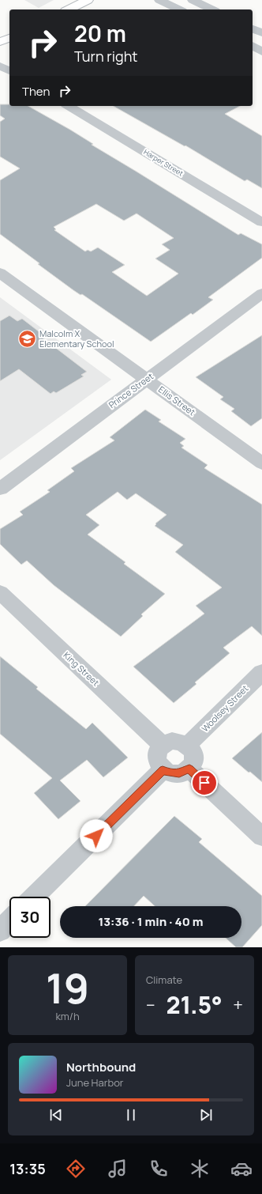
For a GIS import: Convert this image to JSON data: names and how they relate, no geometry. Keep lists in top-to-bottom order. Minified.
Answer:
{"streets":{"street":["Harper Street","Prince Street","Ellis Street","King Street","Woolsey Street"]},"crossings":[["Prince Street","Ellis Street"],["King Street","Woolsey Street"]],"places":{"school or university":["Malcolm X Elementary School"]},"page":{"turn":["20 m","Turn right"],"then":"Then","limit":"30","trip":"13:36 · 1 min · 40 m","tile":[["19","km/h"],"Climate"],"heat":["−","21.5°","+"],"song":["Northbound","June Harbor"],"tabs":"13:35"}}
